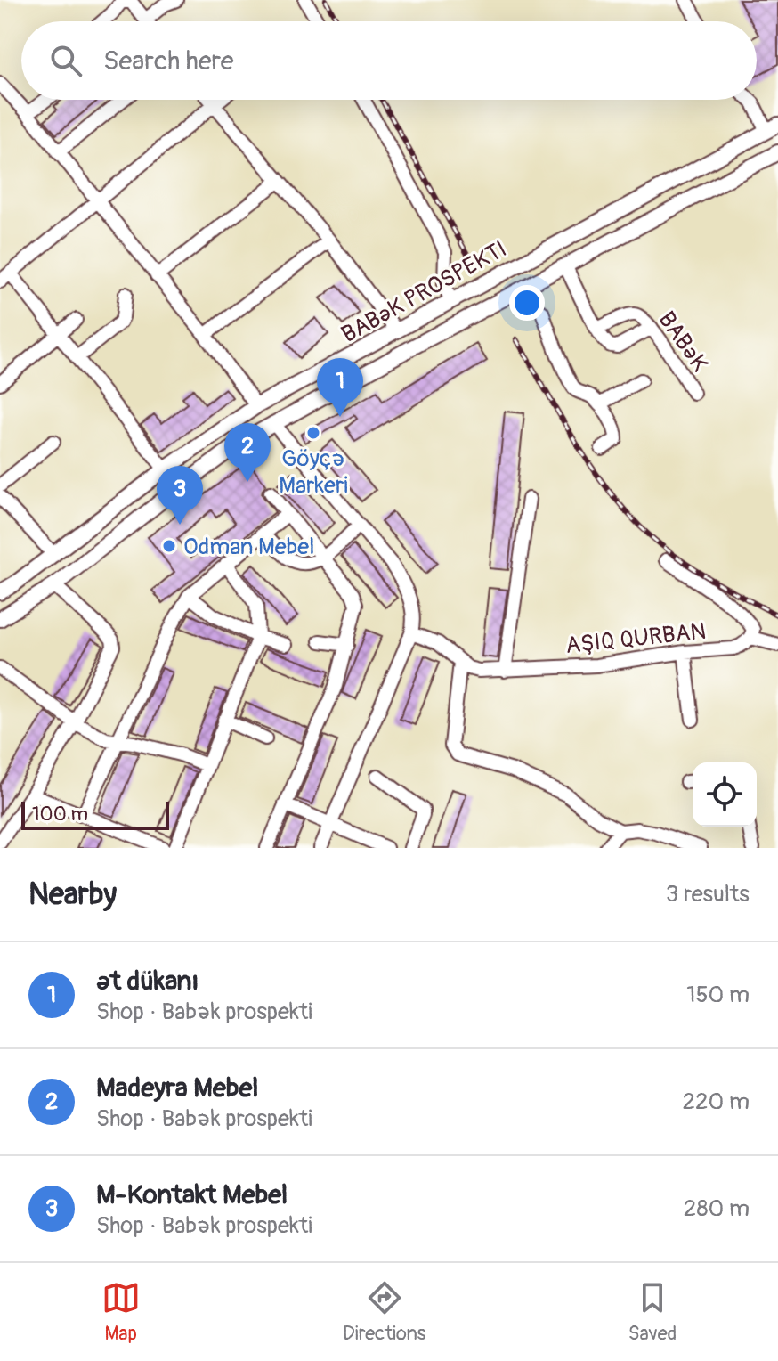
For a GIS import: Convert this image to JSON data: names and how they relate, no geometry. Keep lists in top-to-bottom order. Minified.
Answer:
{"streets":{"main road":["BABƏK PROSPEKTI"],"street":["BABƏK"]},"places":["Göyçə Markeri","Odman Mebel"],"scale_bar":"100 m","page":{"search":"Search here","pins":["1","2","3"],"scale":"100 m","heading":["Nearby","3 results"],"list":[{"mark":"1","name":"Ət dükanı","note":"Shop · Babək prospekti","value":"150 m"},{"mark":"2","name":"Madeyra Mebel","note":"Shop · Babək prospekti","value":"220 m"},{"mark":"3","name":"M-Kontakt Mebel","note":"Shop · Babək prospekti","value":"280 m"}],"nav":["Map","Directions","Saved"]}}
